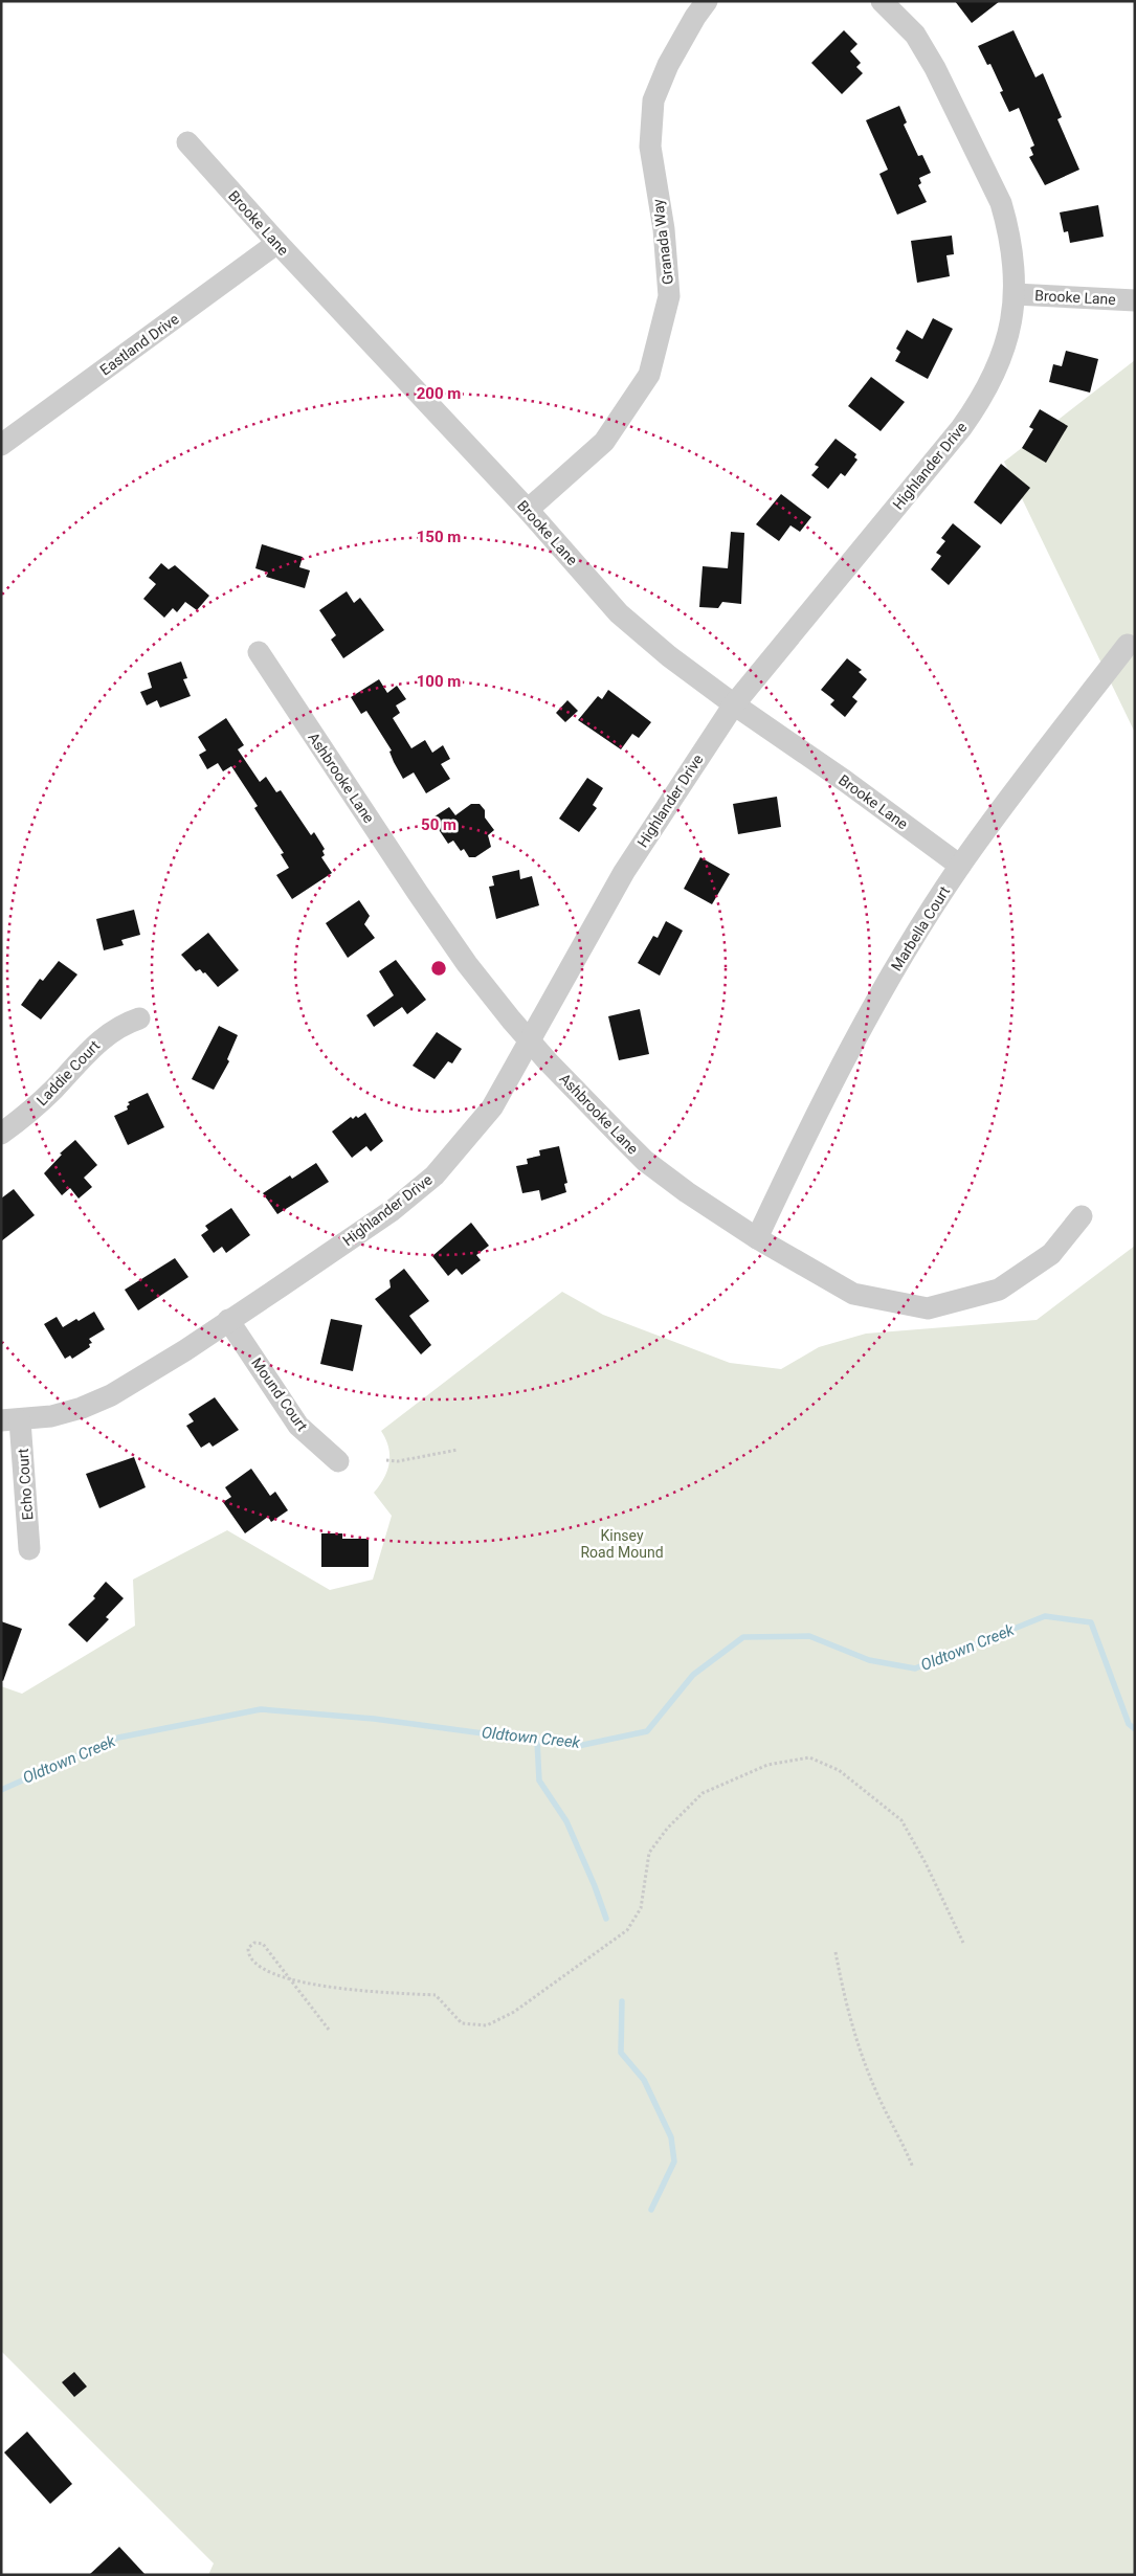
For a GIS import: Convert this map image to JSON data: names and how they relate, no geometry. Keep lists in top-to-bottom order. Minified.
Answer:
{"streets":{"street":["Brooke Lane","Granada Way","Eastland Drive","Highlander Drive","Ashbrooke Lane","Marbella Court","Laddie Court","Mound Court","Echo Court"]},"crossings":[["Brooke Lane","Granada Way"],["Brooke Lane","Eastland Drive"],["Brooke Lane","Highlander Drive"],["Brooke Lane","Marbella Court"],["Highlander Drive","Ashbrooke Lane"],["Highlander Drive","Mound Court"],["Highlander Drive","Echo Court"],["Ashbrooke Lane","Marbella Court"]],"water":["Oldtown Creek"],"parks":["Kinsey Road Mound"],"rings":["200 m","150 m","100 m","50 m"]}
